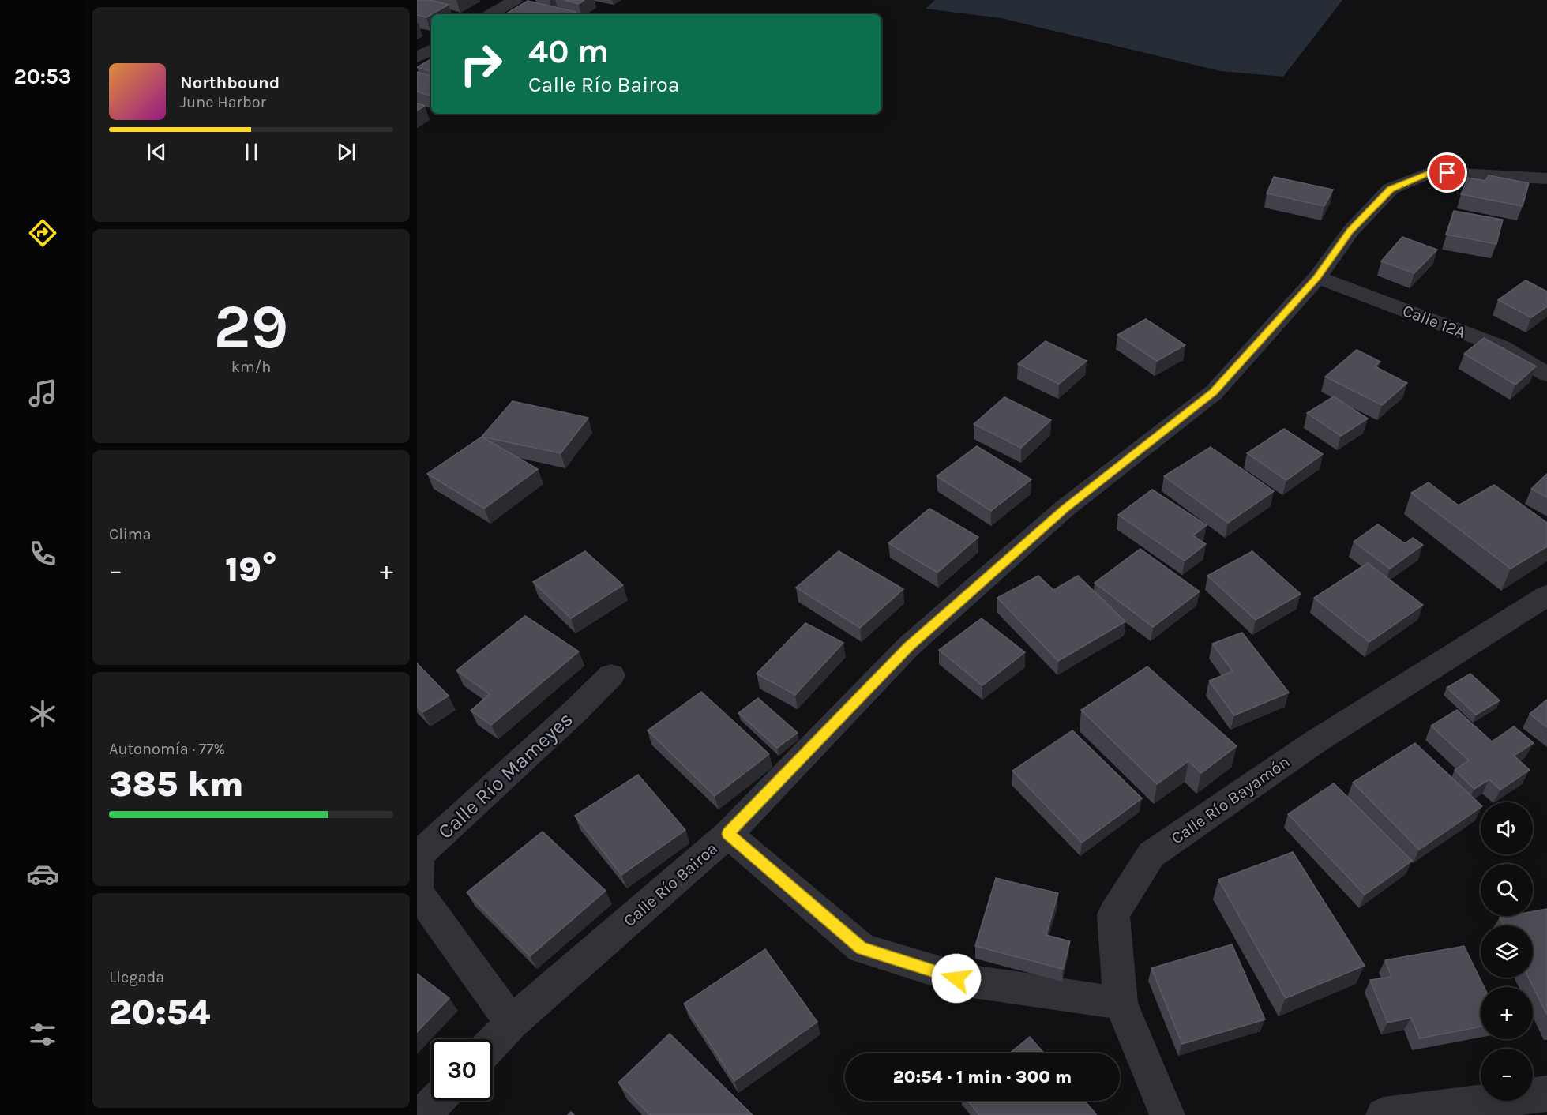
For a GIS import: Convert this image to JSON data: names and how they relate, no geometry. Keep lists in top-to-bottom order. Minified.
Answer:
{"streets":{"street":["Calle 12A","Calle Río Mameyes","Calle Río Bayamón","Calle Río Bairoa"]},"crossings":[["Calle 12A","Calle Río Bairoa"],["Calle Río Mameyes","Calle Río Bairoa"]],"page":{"tabs":"20:53","turn":["40 m","Calle Río Bairoa"],"song":["Northbound","June Harbor"],"tile":[["29","km/h"],"Clima",["Autonomía · 77%","385 km"],["Llegada","20:54"]],"heat":["−","19°","+"],"map_buttons":["+","−"],"limit":"30","trip":"20:54 · 1 min · 300 m"}}
